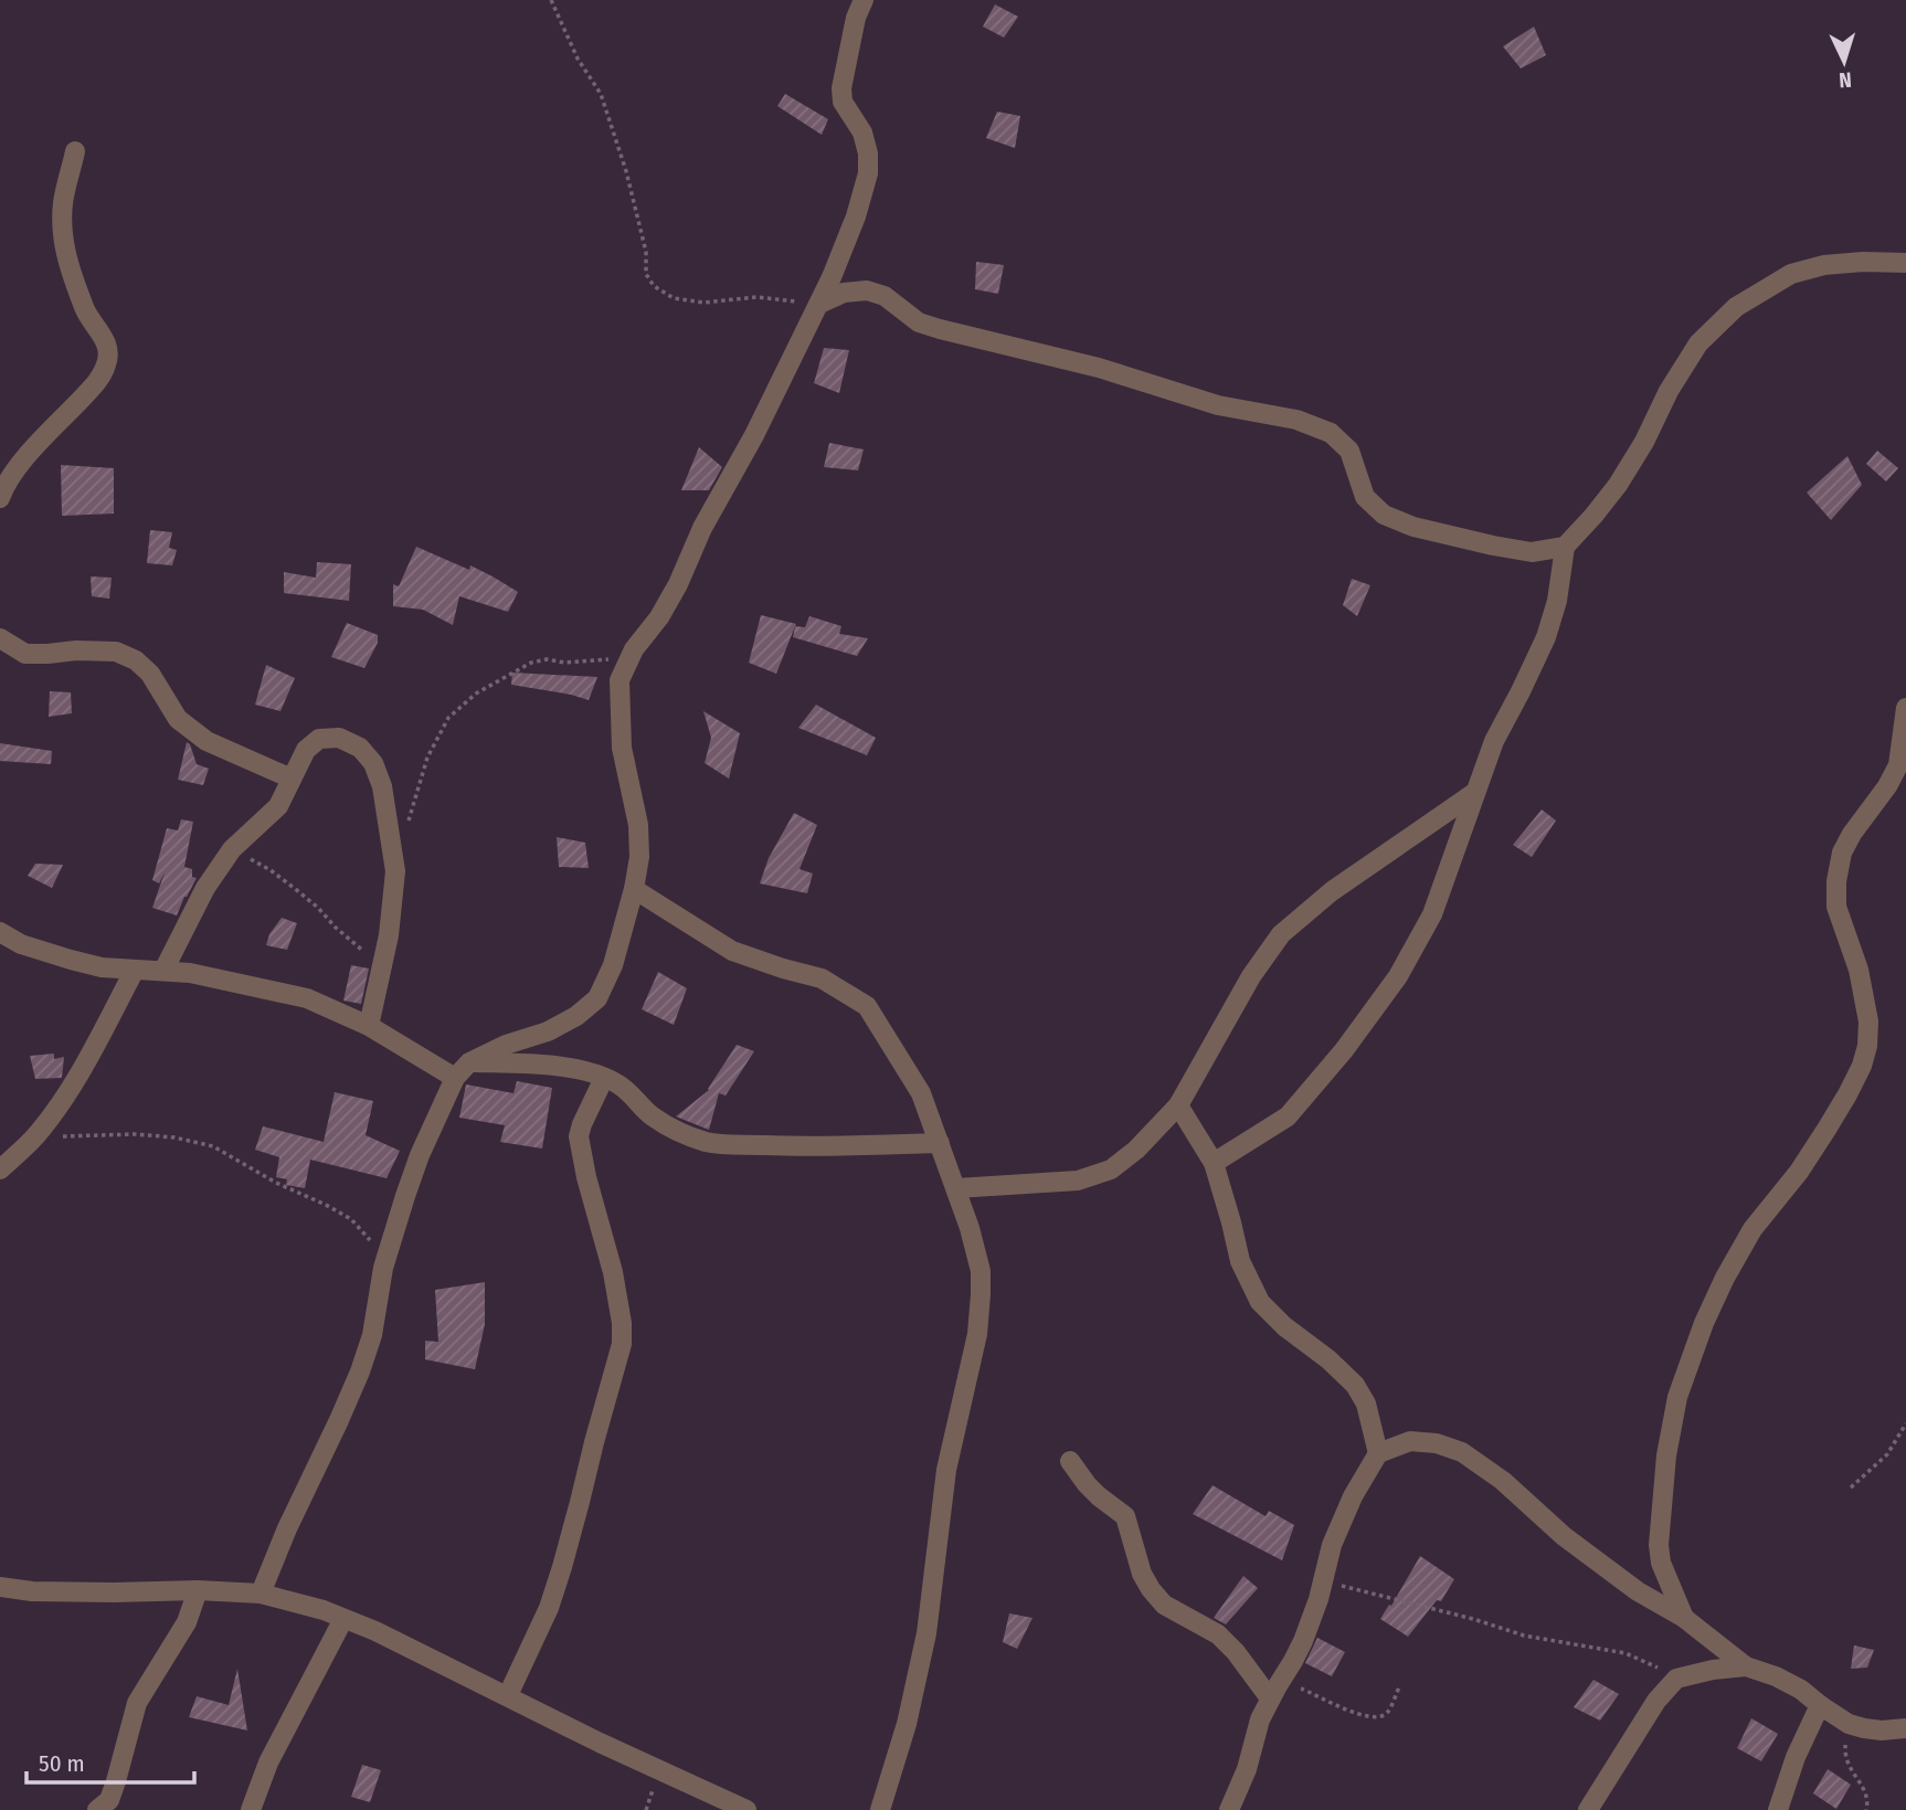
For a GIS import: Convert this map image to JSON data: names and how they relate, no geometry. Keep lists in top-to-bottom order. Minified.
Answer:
{"scale_bar":"50 m","north":"bottom"}
